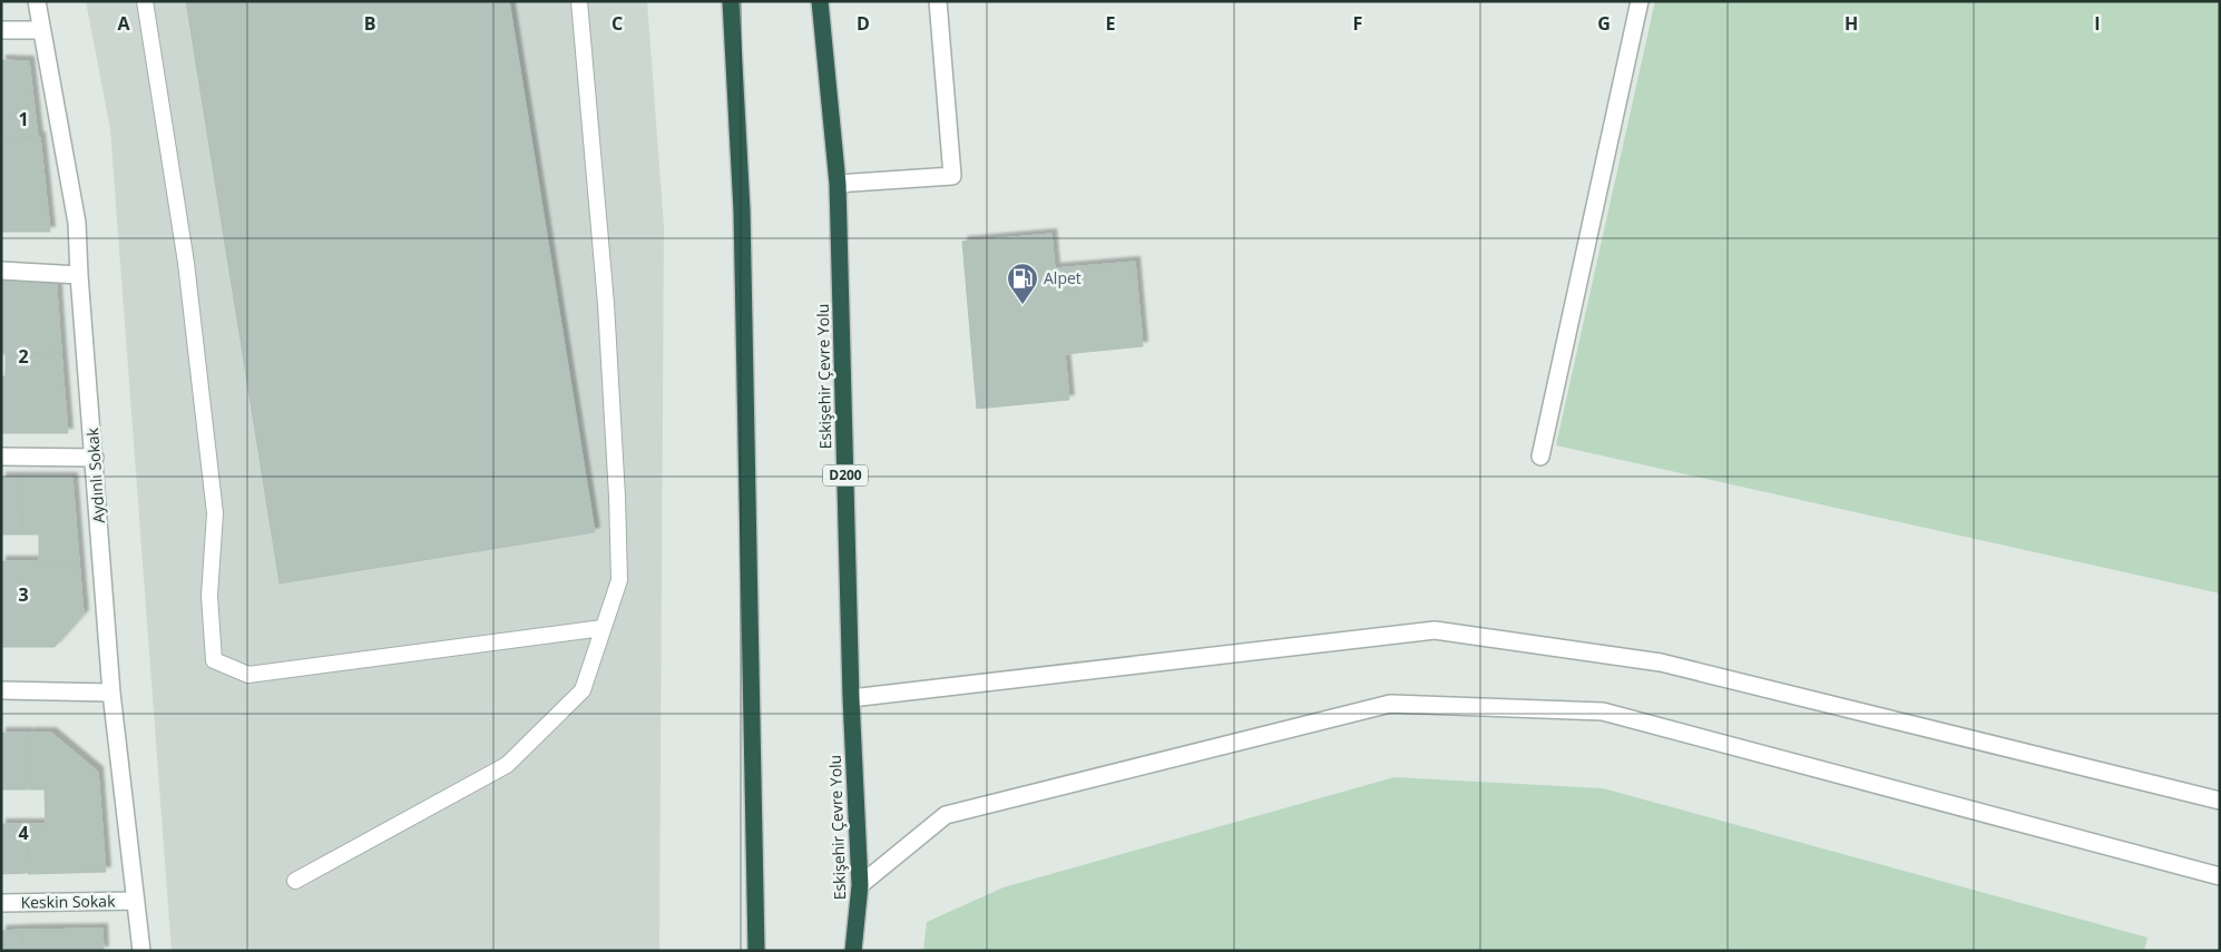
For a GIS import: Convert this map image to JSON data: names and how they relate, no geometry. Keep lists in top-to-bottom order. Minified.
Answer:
{"streets":{"highway":["Eskişehir Çevre Yolu","D200"],"street":["Aydınlı Sokak","Keskin Sokak"]},"crossings":[["Aydınlı Sokak","Keskin Sokak"]],"places":{"fuel station":["Alpet"]},"grid":{"columns":["A","B","C","D","E","F","G","H","I"],"rows":["1","2","3","4"]}}
